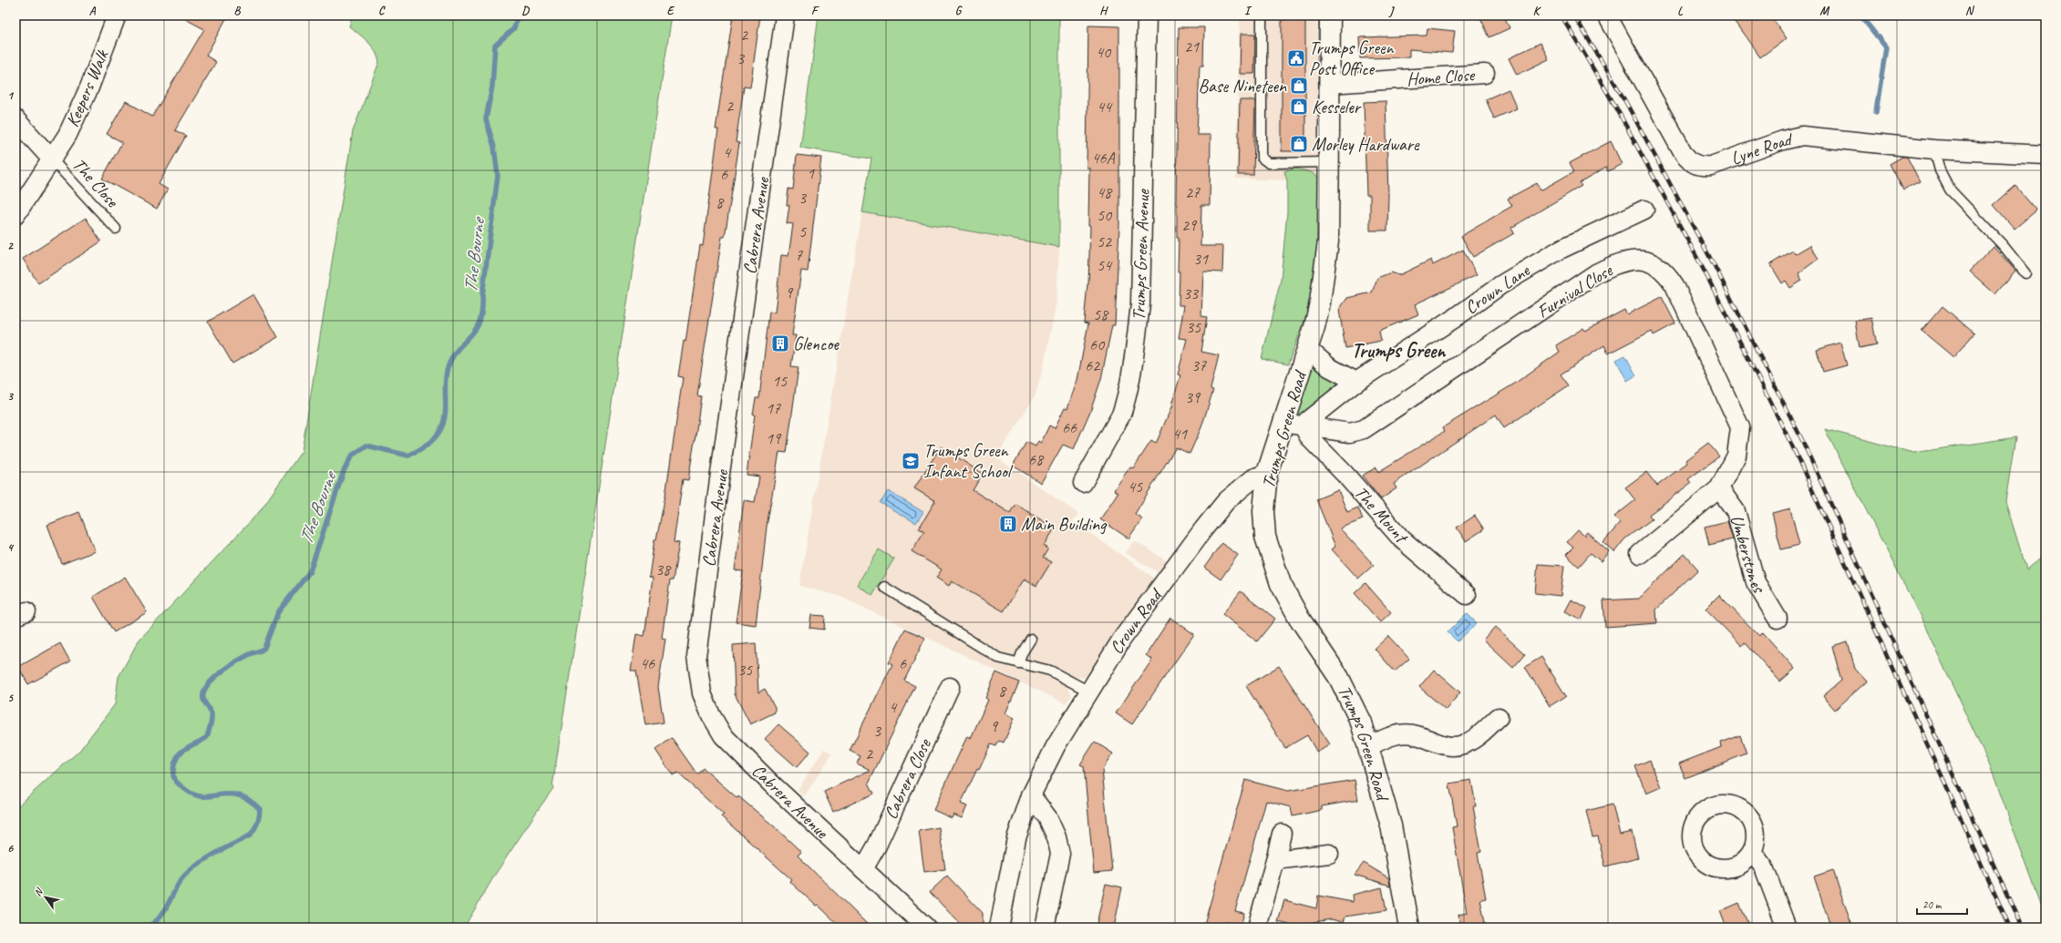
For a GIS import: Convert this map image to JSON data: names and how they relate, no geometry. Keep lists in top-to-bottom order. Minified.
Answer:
{"streets":{"street":["Home Close","Keepers Walk","Lyne Road","Cabrera Avenue","Trumps Green Avenue","Crown Lane","Furnival Close","Trumps Green Road","The Mount","Umberstones","Crown Road","Cabrera Close"],"lane":["The Close"]},"crossings":[["Home Close","Trumps Green Road"],["Keepers Walk","The Close"],["Cabrera Avenue","Cabrera Close"],["Crown Lane","Furnival Close"],["Crown Lane","The Mount"],["Furnival Close","Trumps Green Road"],["Furnival Close","The Mount"],["Furnival Close","Umberstones"],["Trumps Green Road","Crown Road"]],"districts":["Trumps Green"],"water":["The Bourne"],"places":{"public building":["Trumps Green Post Office"],"shop":["Base Nineteen","Kesseler","Morley Hardware"],"building":["Glencoe","Main Building"],"school or university":["Trumps Green Infant School"]},"house_numbers":["2","21","40","3","2","44","4","46A","1","6","48","27","3","8","50","29","5","52","7","31","54","9","33","58","35","60","62","37","15","39","17","66","41","19","68","45","38","46","6","35","8","4","9","3","2"],"scale_bar":"20 m","north":"top left","grid":{"columns":["A","B","C","D","E","F","G","H","I","J","K","L","M","N"],"rows":["1","2","3","4","5","6"]}}
